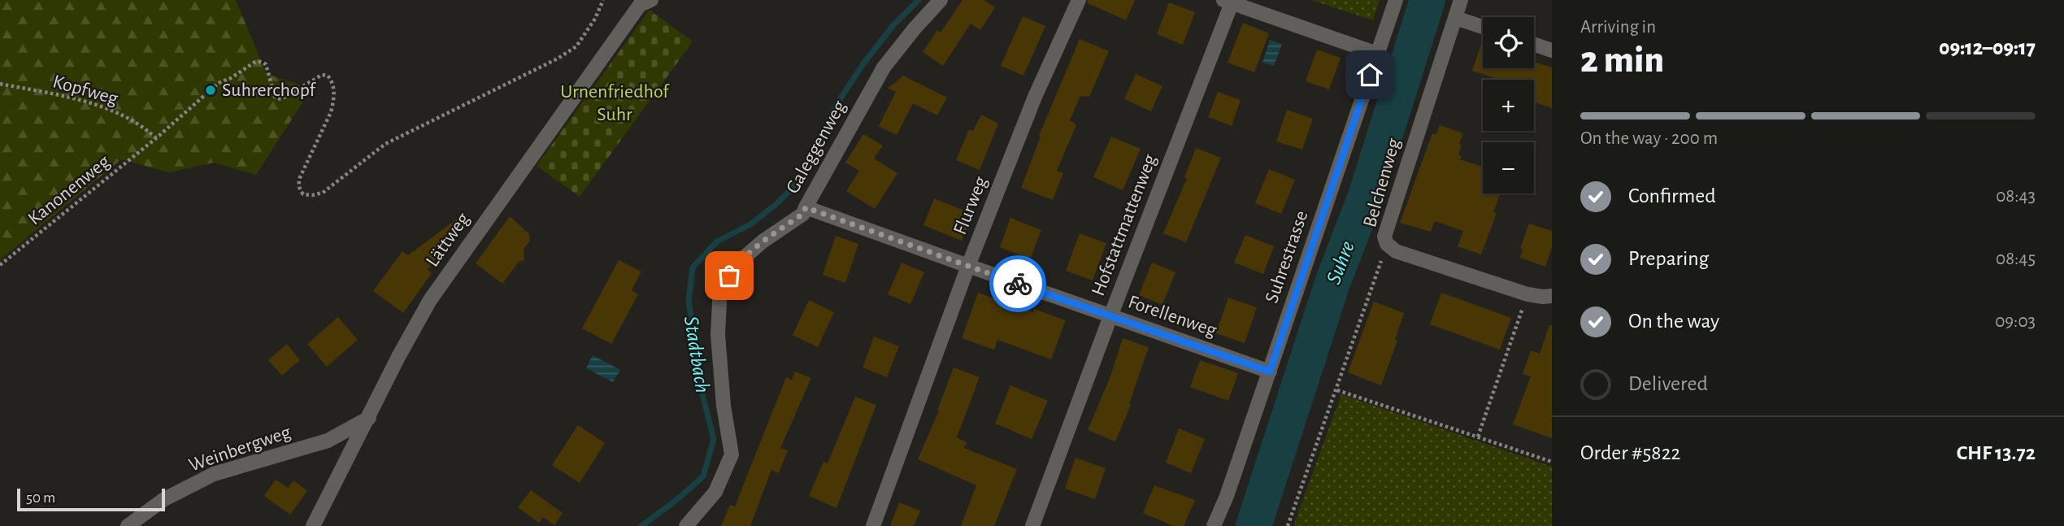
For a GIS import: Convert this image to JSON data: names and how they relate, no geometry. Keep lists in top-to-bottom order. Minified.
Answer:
{"streets":{"street":["Galeggenweg","Belchenweg","Flurweg","Hofstattmattenweg","Lättweg","Suhrestrasse","Forellenweg","Weinbergweg"],"path":["Kopfweg","Kanonenweg"]},"crossings":[["Kopfweg","Kanonenweg"],["Galeggenweg","Forellenweg"],["Flurweg","Forellenweg"],["Hofstattmattenweg","Forellenweg"],["Lättweg","Weinbergweg"],["Suhrestrasse","Forellenweg"]],"water":["Suhre","Stadtbach"],"parks":["Urnenfriedhof Suhr"],"places":["Suhrerchopf"],"scale_bar":"50 m","page":{"heading":["2 min","Arriving in","09:12–09:17"],"panel":["Order #5822","CHF 13.72"],"map_buttons":["+","−"],"bar":"On the way · 200 m","list":[["Confirmed","08:43"],["Preparing","08:45"],["On the way","09:03"],"Delivered"],"scale":"50 m"}}
